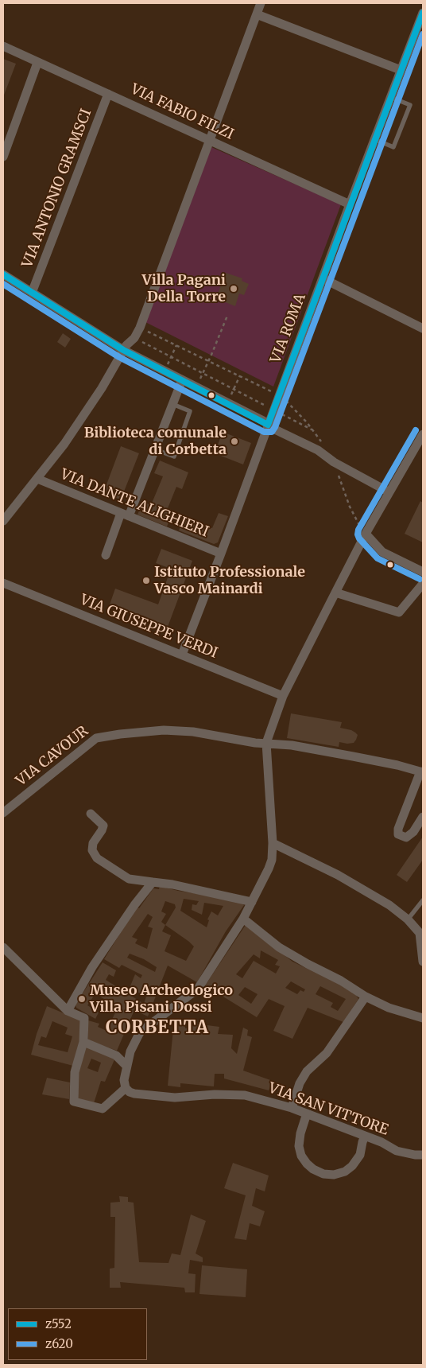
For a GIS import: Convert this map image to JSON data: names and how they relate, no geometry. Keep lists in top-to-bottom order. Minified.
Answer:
{"streets":{"street":["VIA FABIO FILZI","VIA ANTONIO GRAMSCI","VIA ROMA","VIA DANTE ALIGHIERI","VIA GIUSEPPE VERDI","VIA CAVOUR","VIA SAN VITTORE"]},"crossings":[["VIA FABIO FILZI","VIA ANTONIO GRAMSCI"],["VIA FABIO FILZI","VIA ROMA"],["VIA ROMA","VIA DANTE ALIGHIERI"],["VIA ROMA","VIA GIUSEPPE VERDI"]],"districts":["CORBETTA"],"places":["Villa Pagani Della Torre","Biblioteca comunale di Corbetta","Istituto Professionale Vasco Mainardi","Museo Archeologico Villa Pisani Dossi"],"lines":["transit line z552","transit line z620"],"legend":["z552","z620"]}
